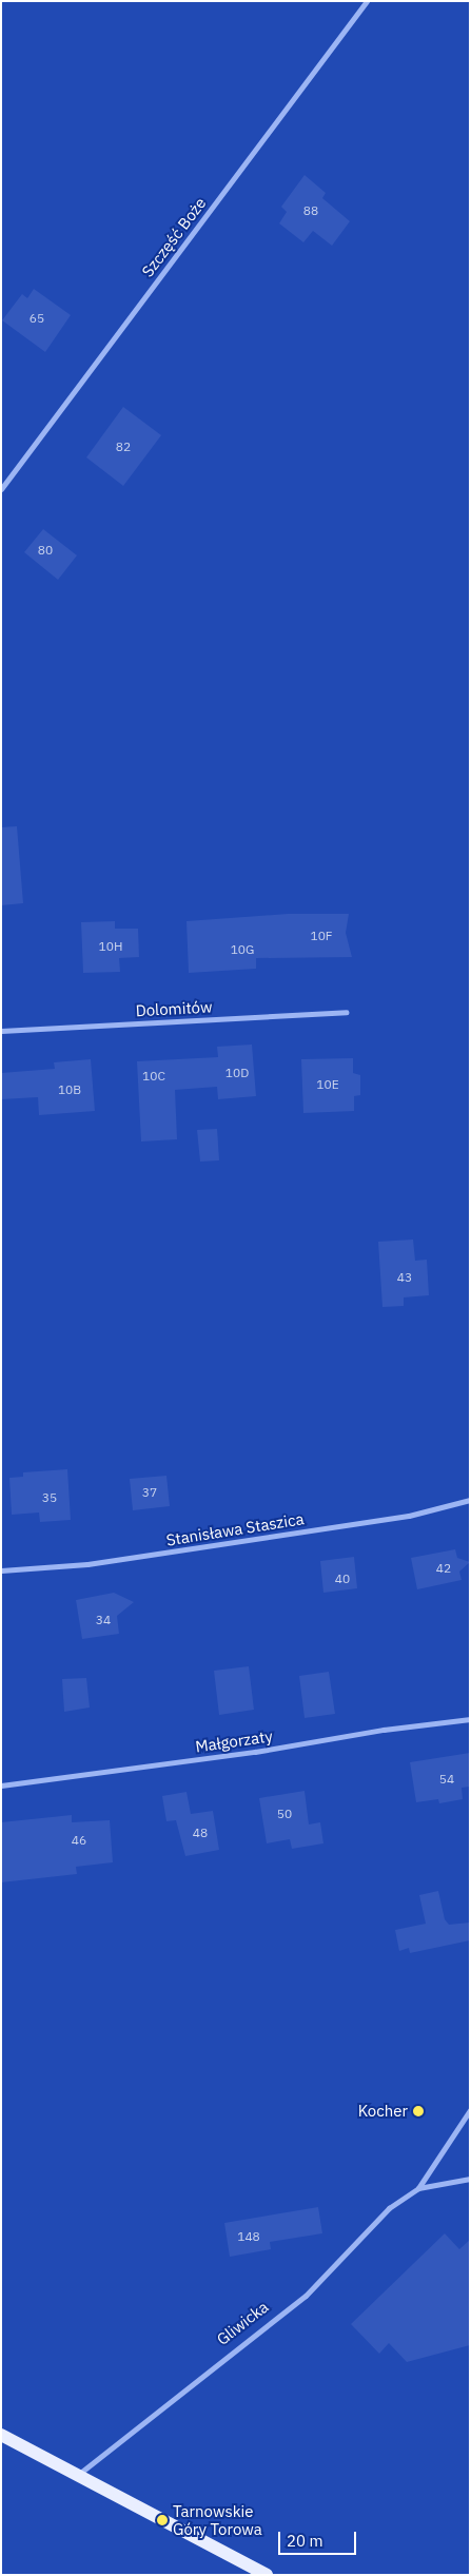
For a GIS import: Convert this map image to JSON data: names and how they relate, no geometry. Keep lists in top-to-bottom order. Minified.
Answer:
{"streets":{"street":["Szczęść Boże","Dolomitów","Stanisława Staszica","Małgorzaty","Gliwicka"]},"places":["Kocher","Tarnowskie Góry Torowa"],"house_numbers":["88","65","82","80","10F","10H","10G","10D","10C","10E","10B","43","37","35","42","40","34","54","50","48","46","148"],"scale_bar":"20 m"}
